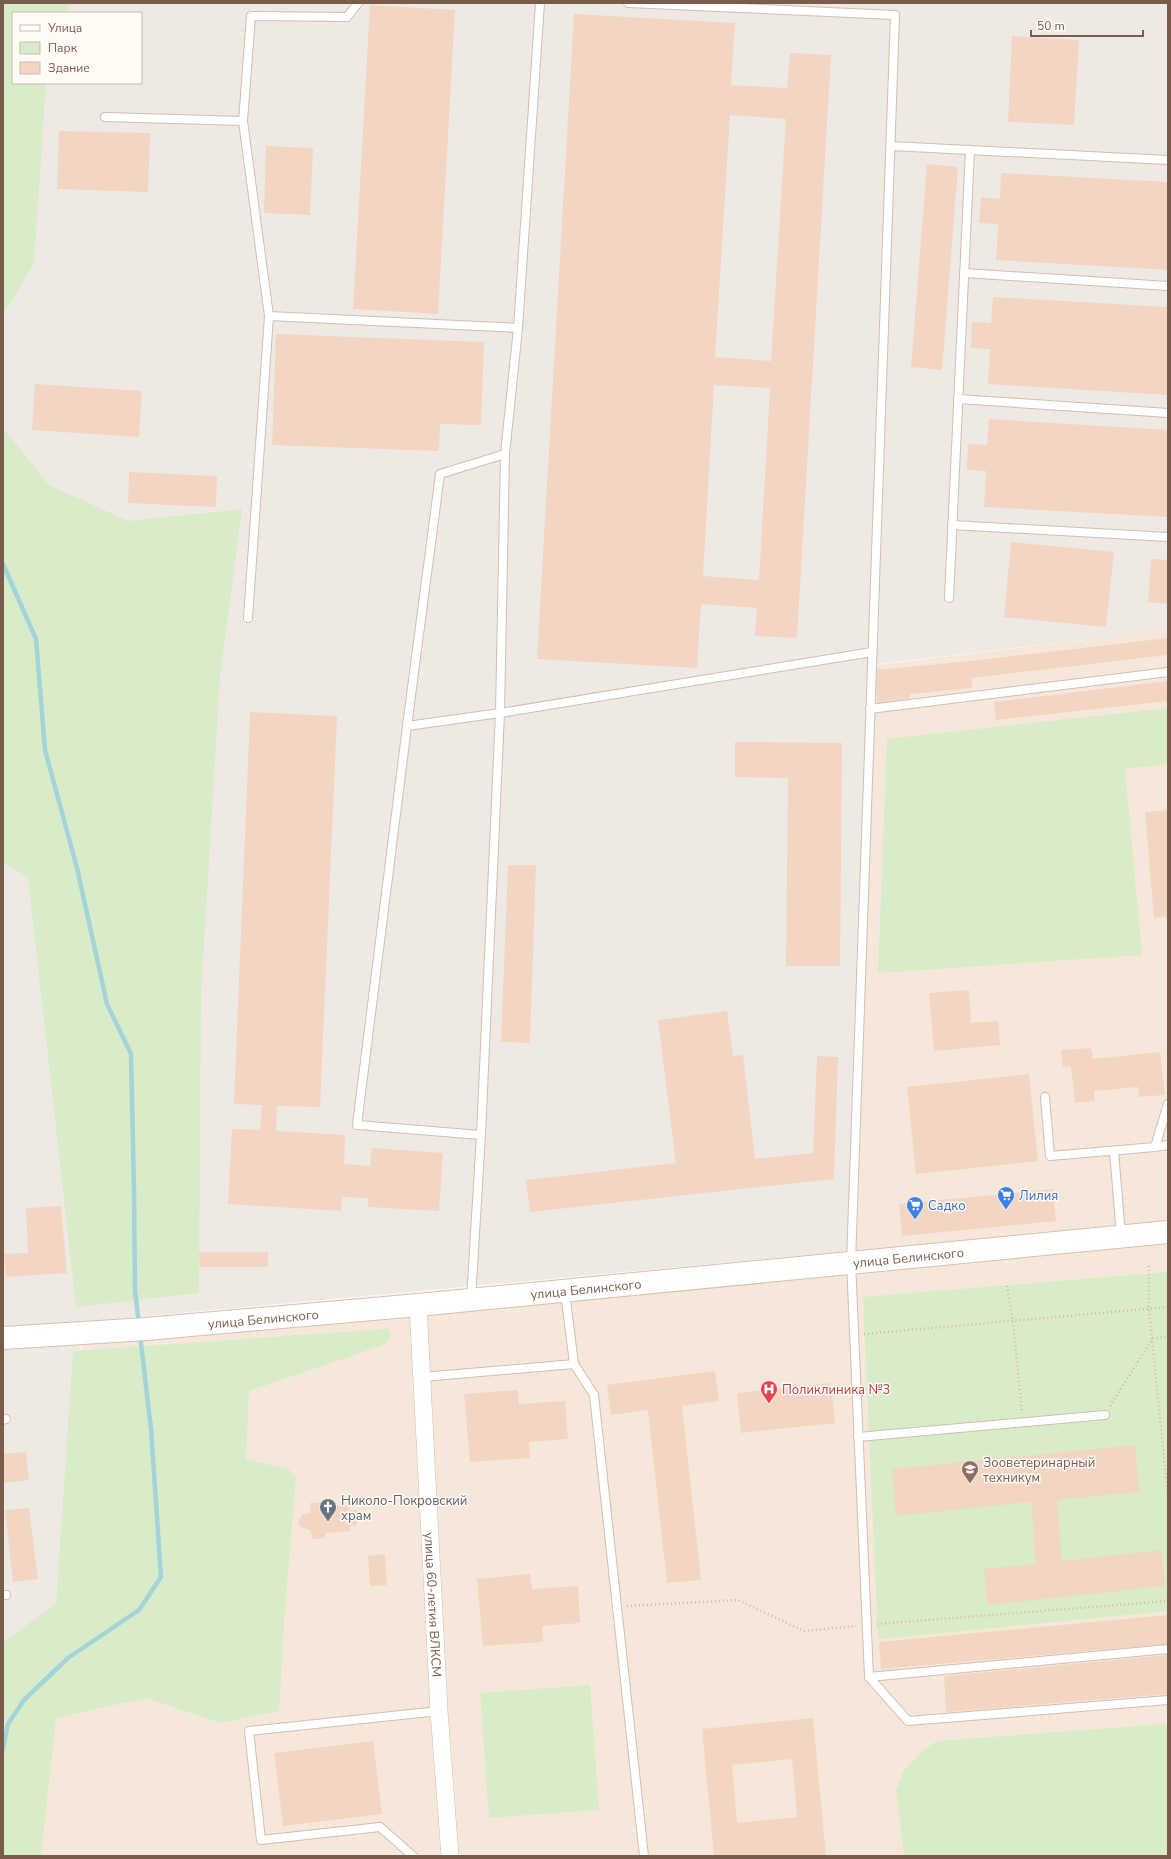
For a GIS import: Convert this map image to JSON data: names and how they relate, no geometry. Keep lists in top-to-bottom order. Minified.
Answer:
{"streets":{"street":["улица Белинского","улица 60-летия ВЛКСМ"]},"crossings":[["улица Белинского","улица 60-летия ВЛКСМ"]],"places":{"supermarket":["Лилия","Садко"],"hospital":["Поликлиника №3"],"school or university":["Зооветеринарный техникум"],"church":["Николо-Покровский храм"]},"legend":["Улица","Парк","Здание"],"scale_bar":"50 m"}
